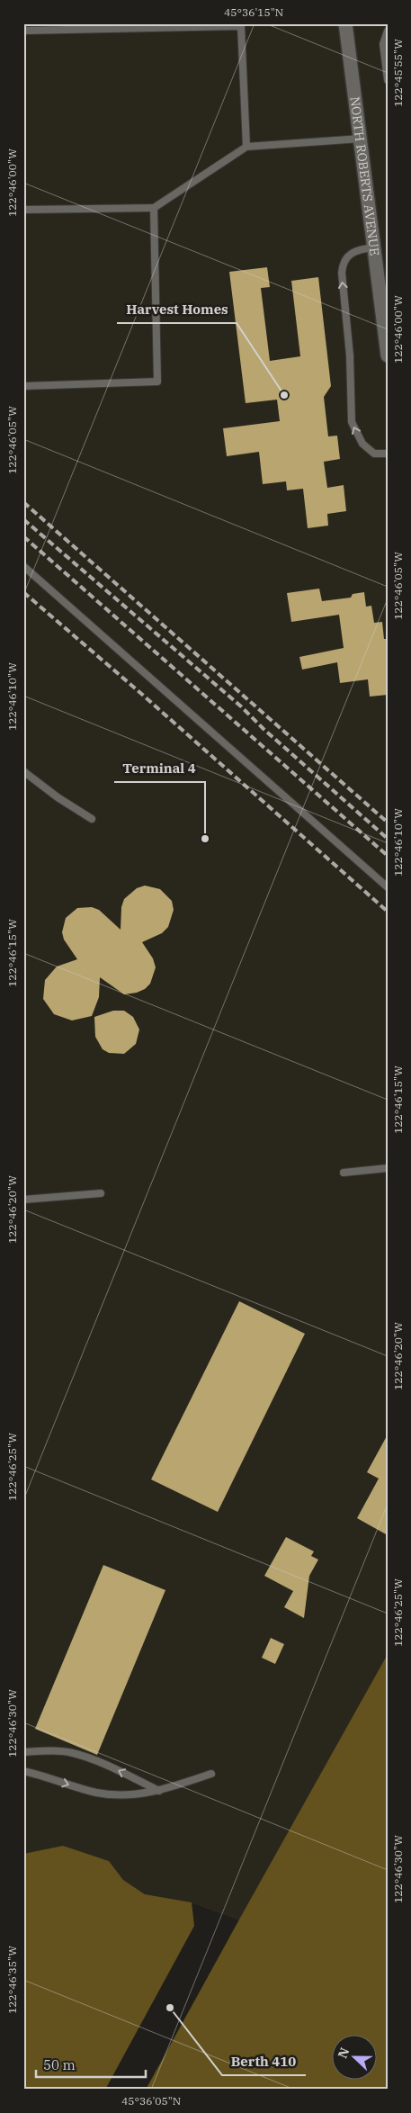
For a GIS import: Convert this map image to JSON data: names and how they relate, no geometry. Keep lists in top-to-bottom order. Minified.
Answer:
{"streets":{"street":["NORTH ROBERTS AVENUE"]},"places":["Harvest Homes","Terminal 4","Berth 410"],"scale_bar":"50 m","north":"left","coordinates":["45°36'15\"N","122°45'55\"W","122°46'00\"W","122°46'05\"W","122°46'10\"W","122°46'15\"W","122°46'20\"W","122°46'25\"W","122°46'30\"W","122°46'35\"W","45°36'05\"N"]}
